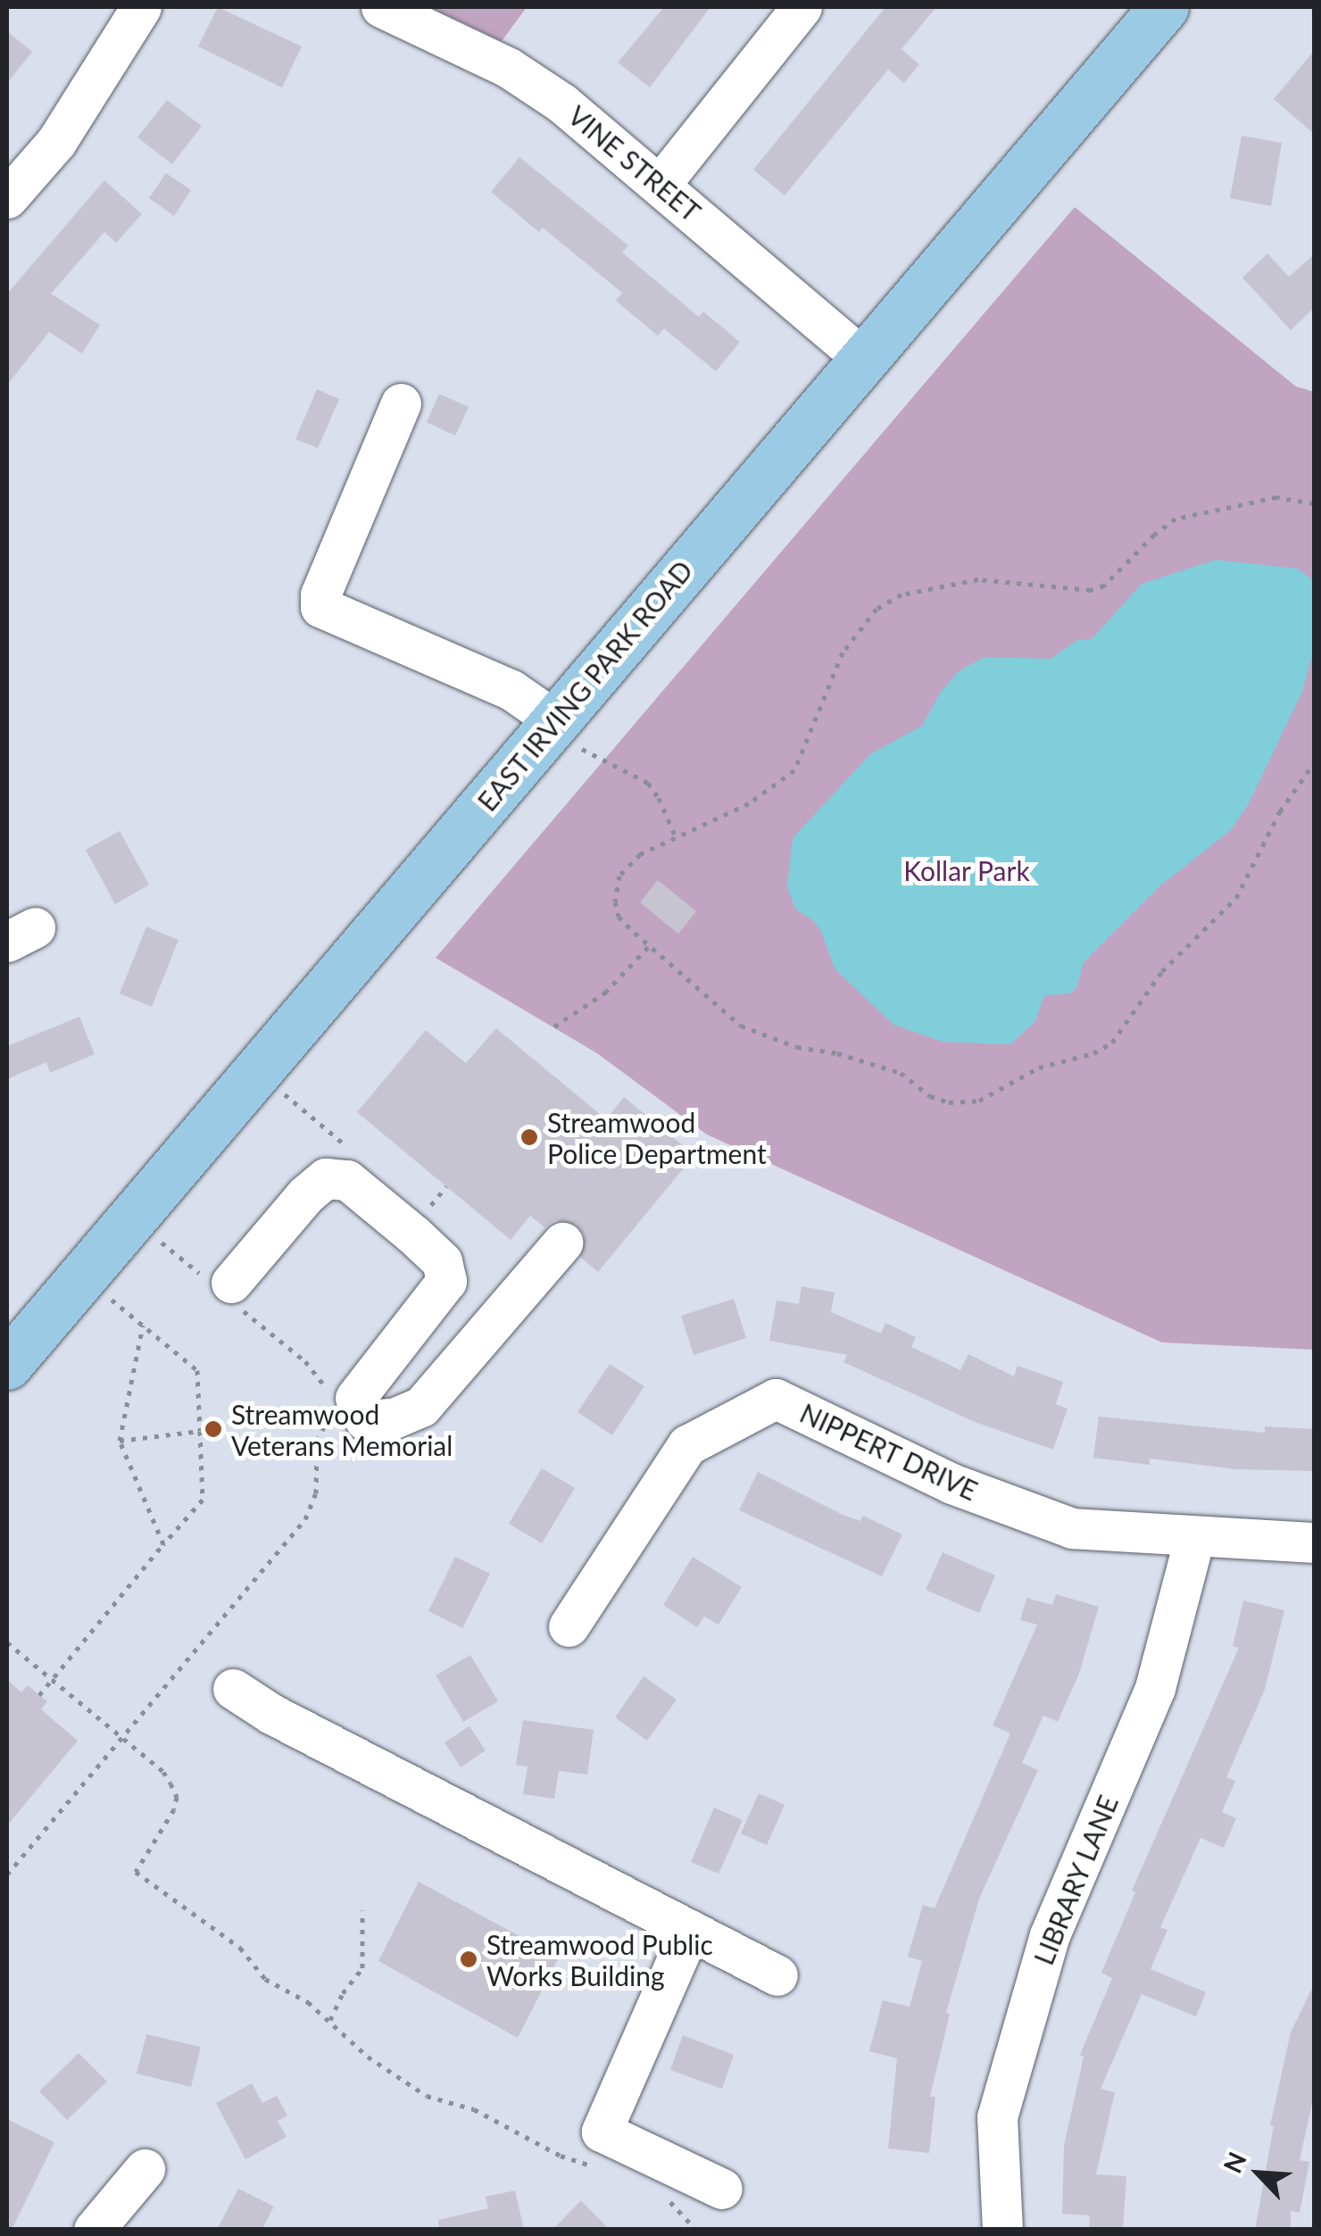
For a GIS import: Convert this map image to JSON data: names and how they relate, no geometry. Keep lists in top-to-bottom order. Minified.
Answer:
{"streets":{"main road":["EAST IRVING PARK ROAD"],"street":["VINE STREET","NIPPERT DRIVE","LIBRARY LANE"]},"crossings":[["VINE STREET","EAST IRVING PARK ROAD"],["NIPPERT DRIVE","LIBRARY LANE"]],"parks":["Kollar Park"],"places":["Streamwood Police Department","Streamwood Veterans Memorial","Streamwood Public Works Building"],"north":"top left"}
